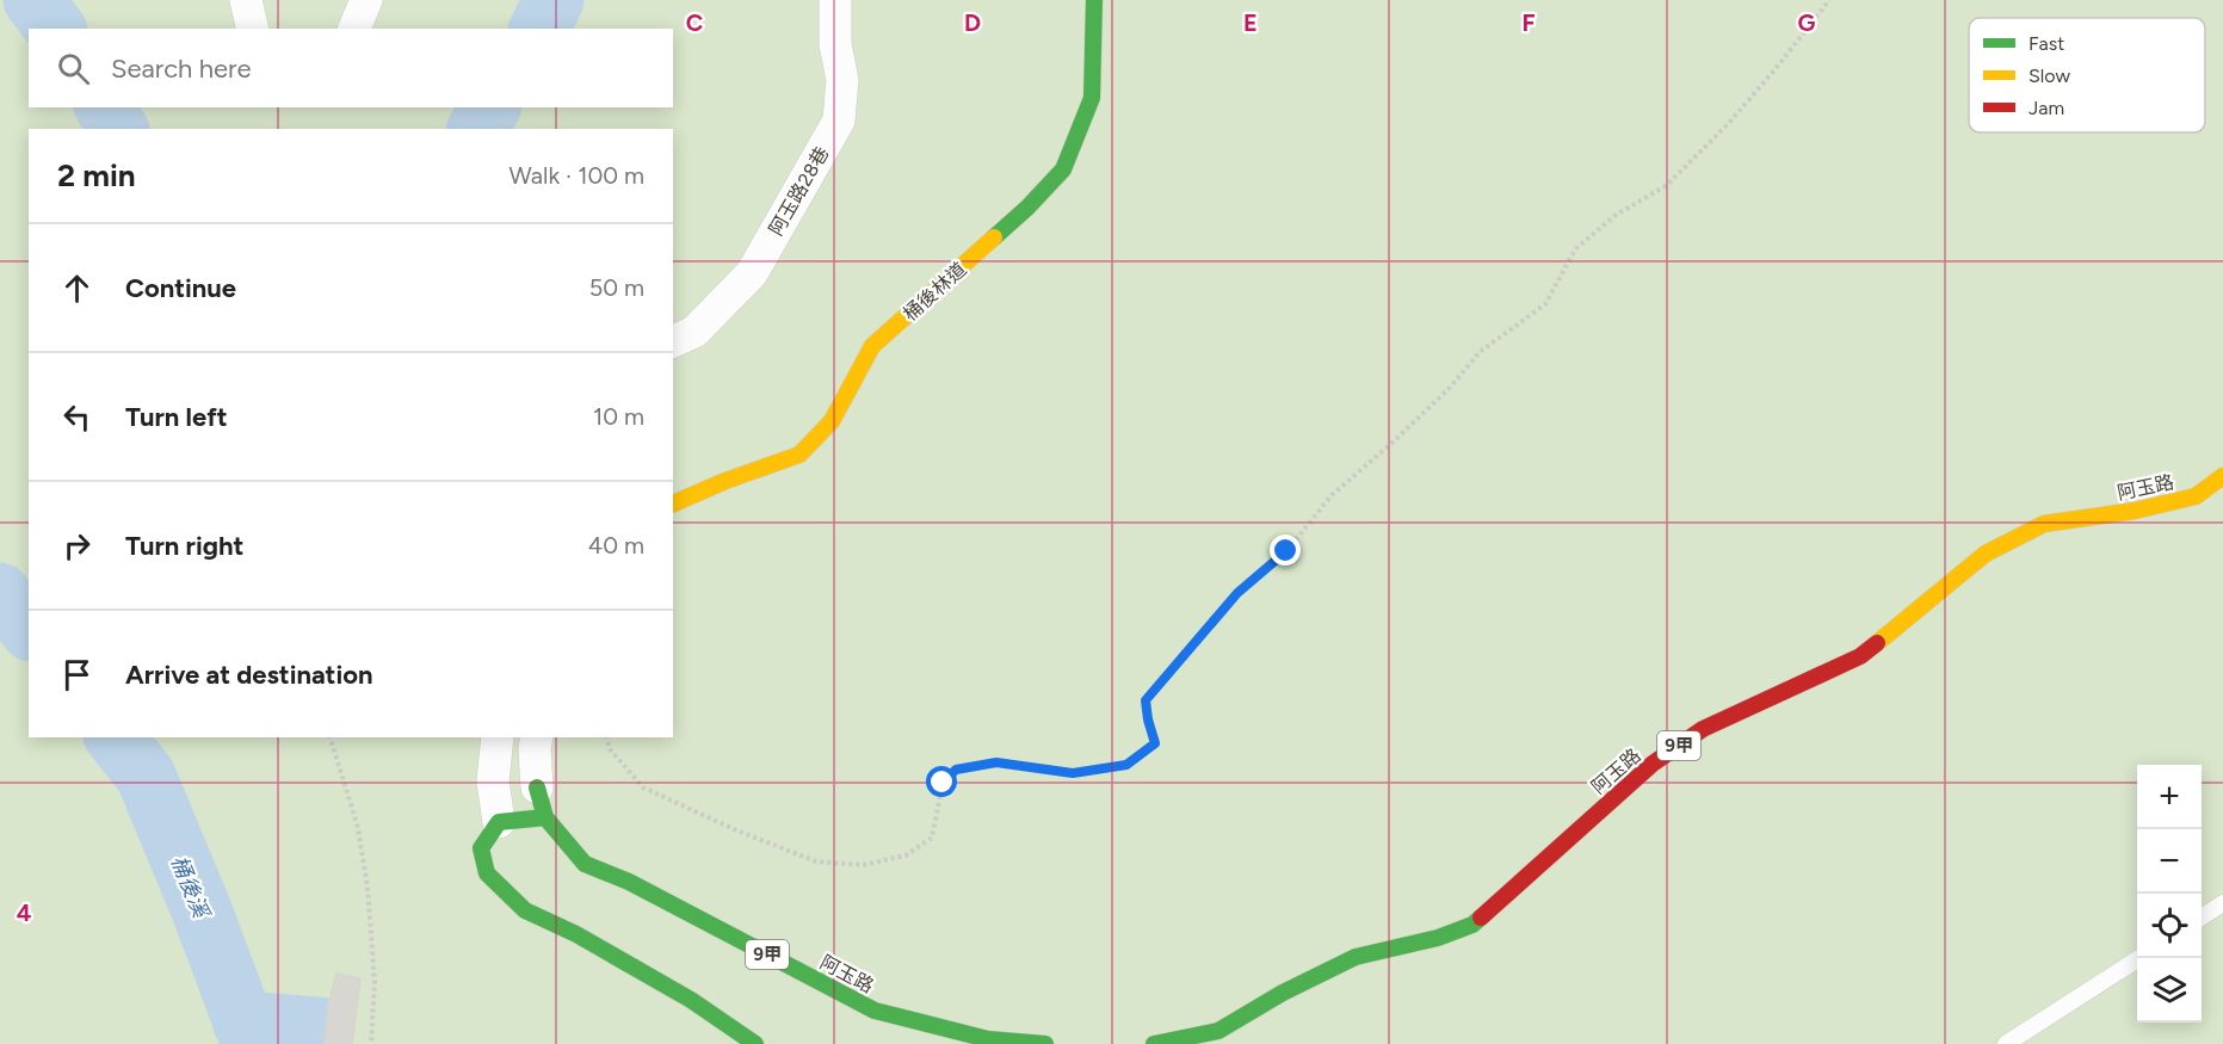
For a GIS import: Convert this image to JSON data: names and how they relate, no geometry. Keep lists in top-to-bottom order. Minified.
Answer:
{"streets":{"main road":["桶後林道","阿玉路","9甲"],"street":["阿玉路28巷"]},"water":["桶後溪"],"legend":["Fast","Slow","Jam"],"page":{"search":"Search here","heading":["2 min","Walk · 100 m"],"list":[["Continue","50 m"],["Turn left","10 m"],["Turn right","40 m"],"Arrive at destination"],"map_buttons":["+","−"]},"grid":{"columns":["C","D","E","F","G"],"rows":["4"]}}
